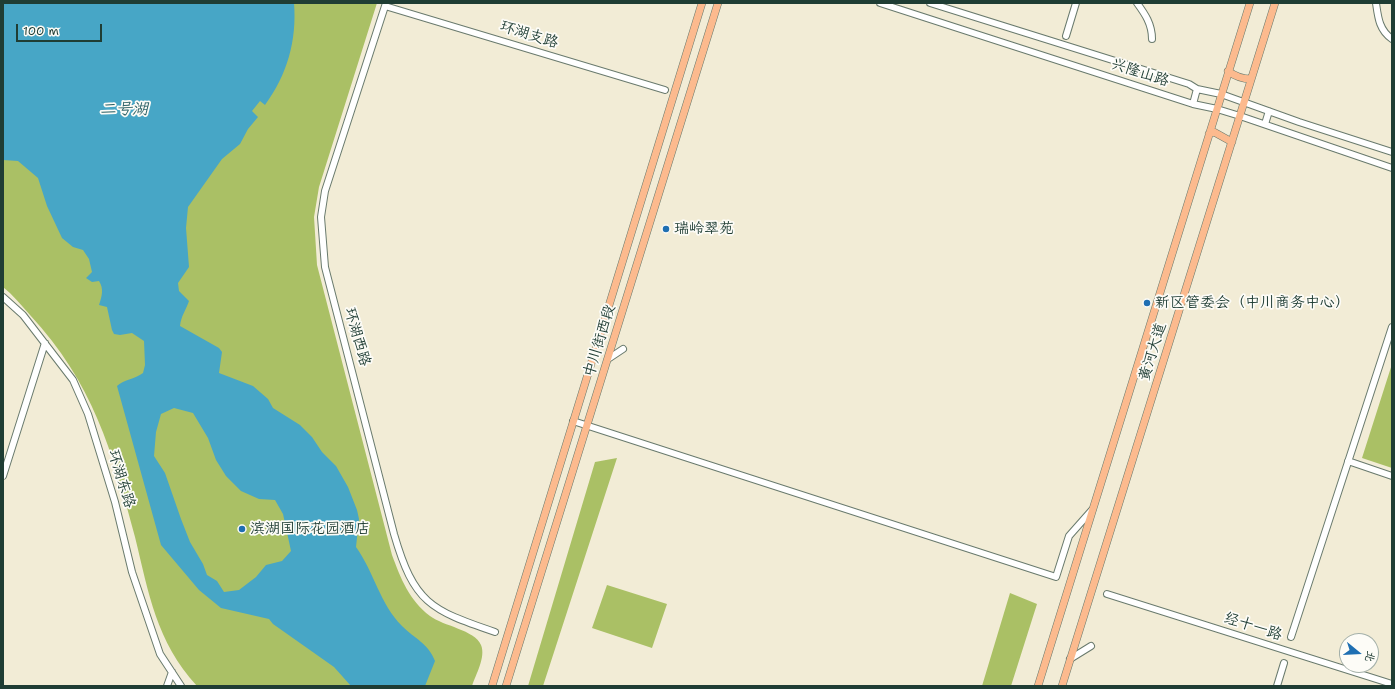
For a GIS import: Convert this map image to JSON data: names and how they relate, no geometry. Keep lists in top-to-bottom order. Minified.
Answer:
{"streets":{"main road":["中川街西段","黄河大道"],"street":["环湖支路","兴隆山路","环湖西路","环湖东路","经十一路"]},"crossings":[["环湖支路","环湖西路"],["兴隆山路","黄河大道"]],"water":["二号湖"],"places":["瑞岭翠苑","新区管委会（中川商务中心）","滨湖国际花园酒店"],"scale_bar":"100 m","north":"right"}
